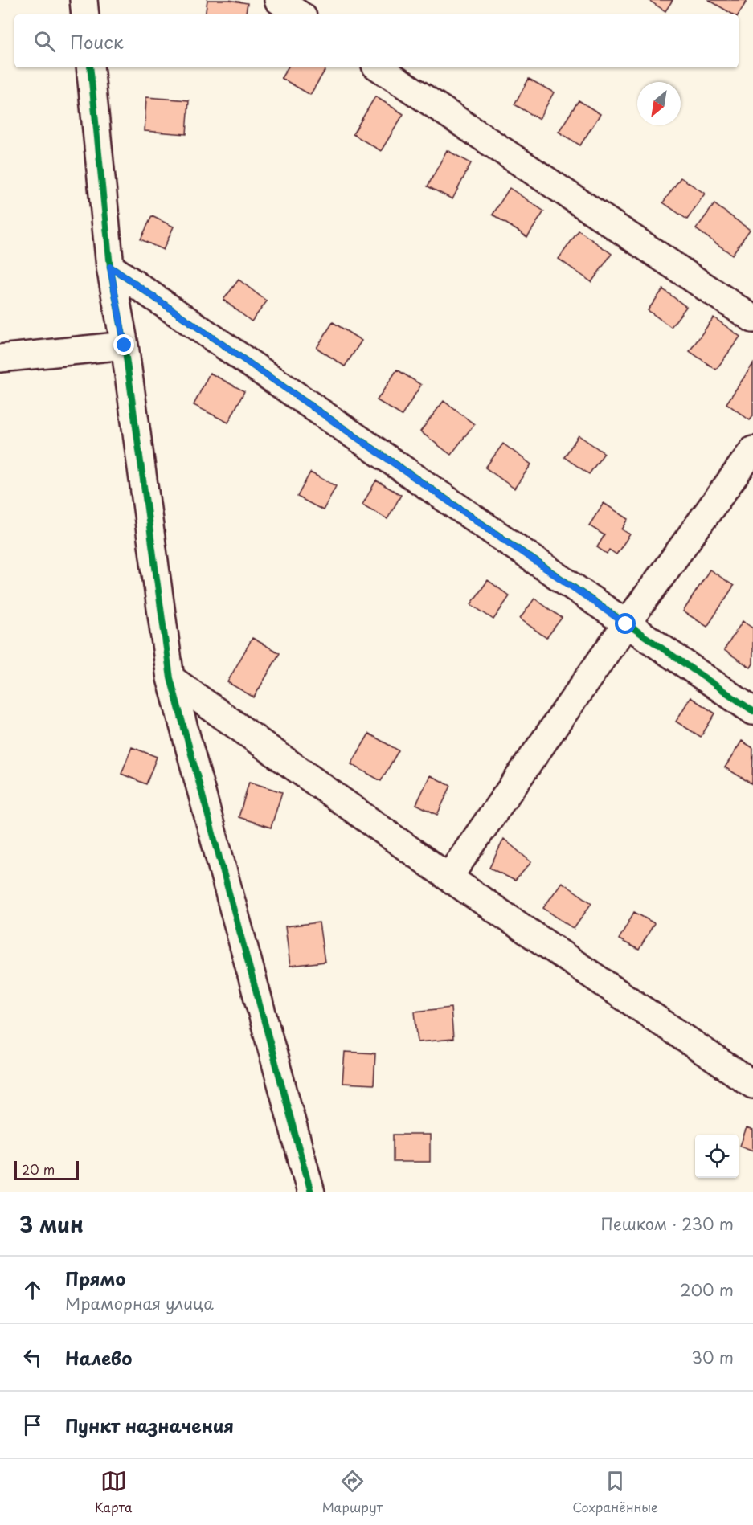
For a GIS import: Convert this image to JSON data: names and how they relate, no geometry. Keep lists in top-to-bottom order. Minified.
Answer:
{"scale_bar":"20 m","north":"bottom left","page":{"search":"Поиск","scale":"20 m","heading":["3 мин","Пешком · 230 m"],"list":[["Прямо","Мраморная улица","200 m"],["Налево","30 m"],"Пункт назначения"],"nav":["Карта","Маршрут","Сохранённые"]}}
